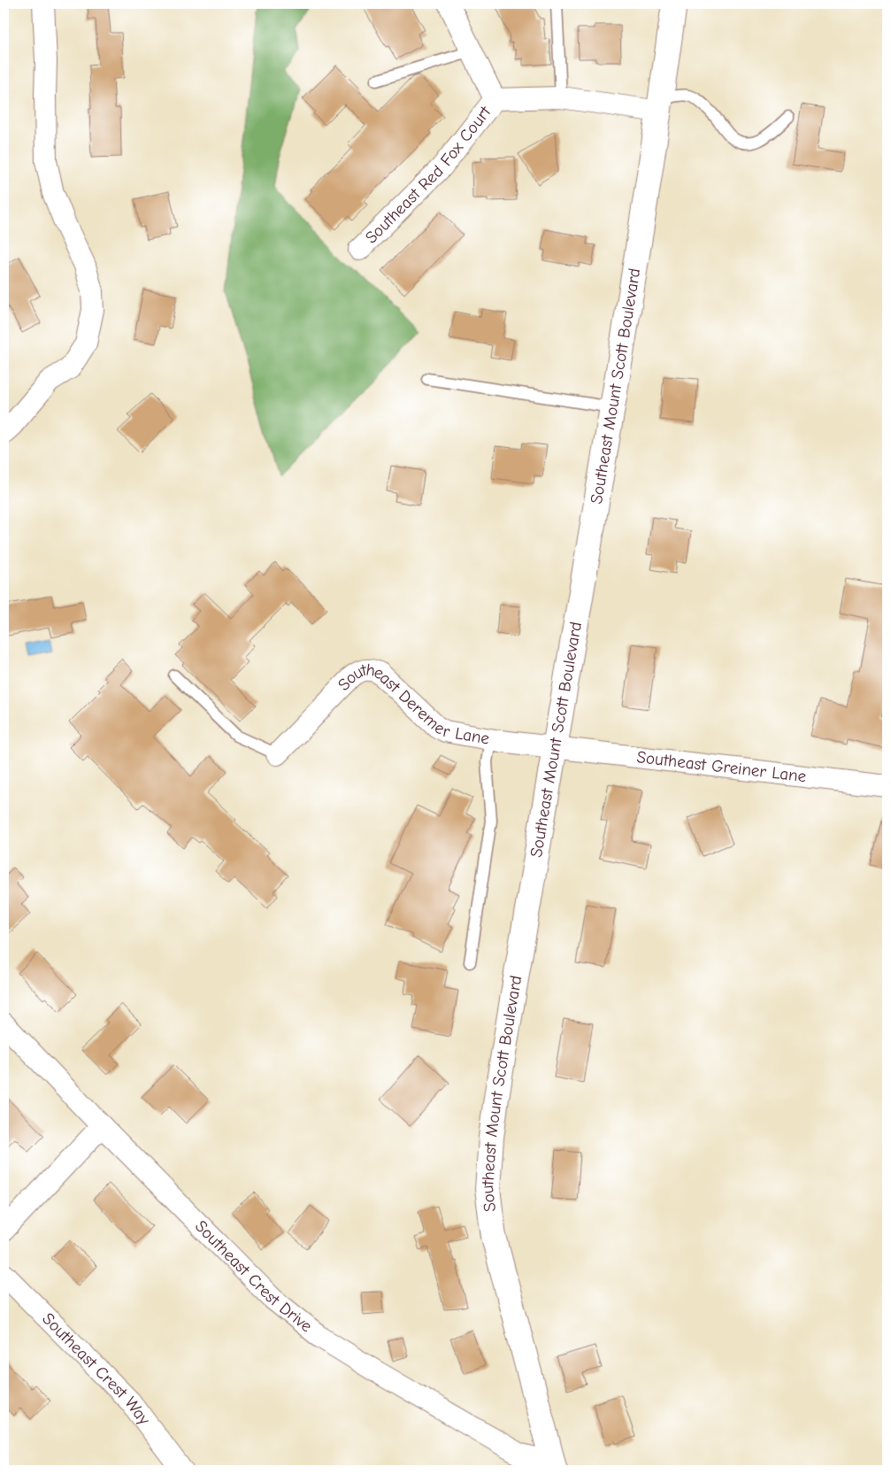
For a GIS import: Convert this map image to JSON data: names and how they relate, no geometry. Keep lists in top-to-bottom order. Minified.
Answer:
{"streets":{"main road":["Southeast Mount Scott Boulevard"],"street":["Southeast Red Fox Court","Southeast Deremer Lane","Southeast Greiner Lane","Southeast Crest Drive","Southeast Crest Way"]},"crossings":[["Southeast Mount Scott Boulevard","Southeast Deremer Lane"],["Southeast Mount Scott Boulevard","Southeast Greiner Lane"],["Southeast Mount Scott Boulevard","Southeast Crest Drive"],["Southeast Deremer Lane","Southeast Greiner Lane"]]}
